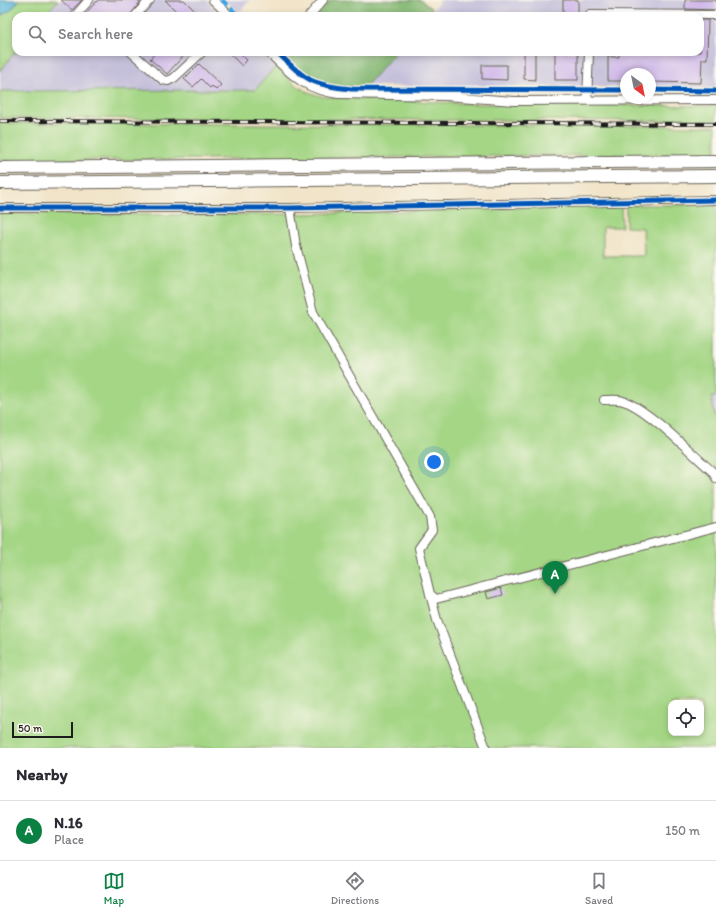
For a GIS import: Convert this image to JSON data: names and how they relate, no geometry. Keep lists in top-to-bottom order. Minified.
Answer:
{"scale_bar":"50 m","north":"bottom right","page":{"search":"Search here","pins":"A","scale":"50 m","heading":"Nearby","list":[{"mark":"A","name":"N.16","note":"Place","value":"150 m"}],"nav":["Map","Directions","Saved"]}}
